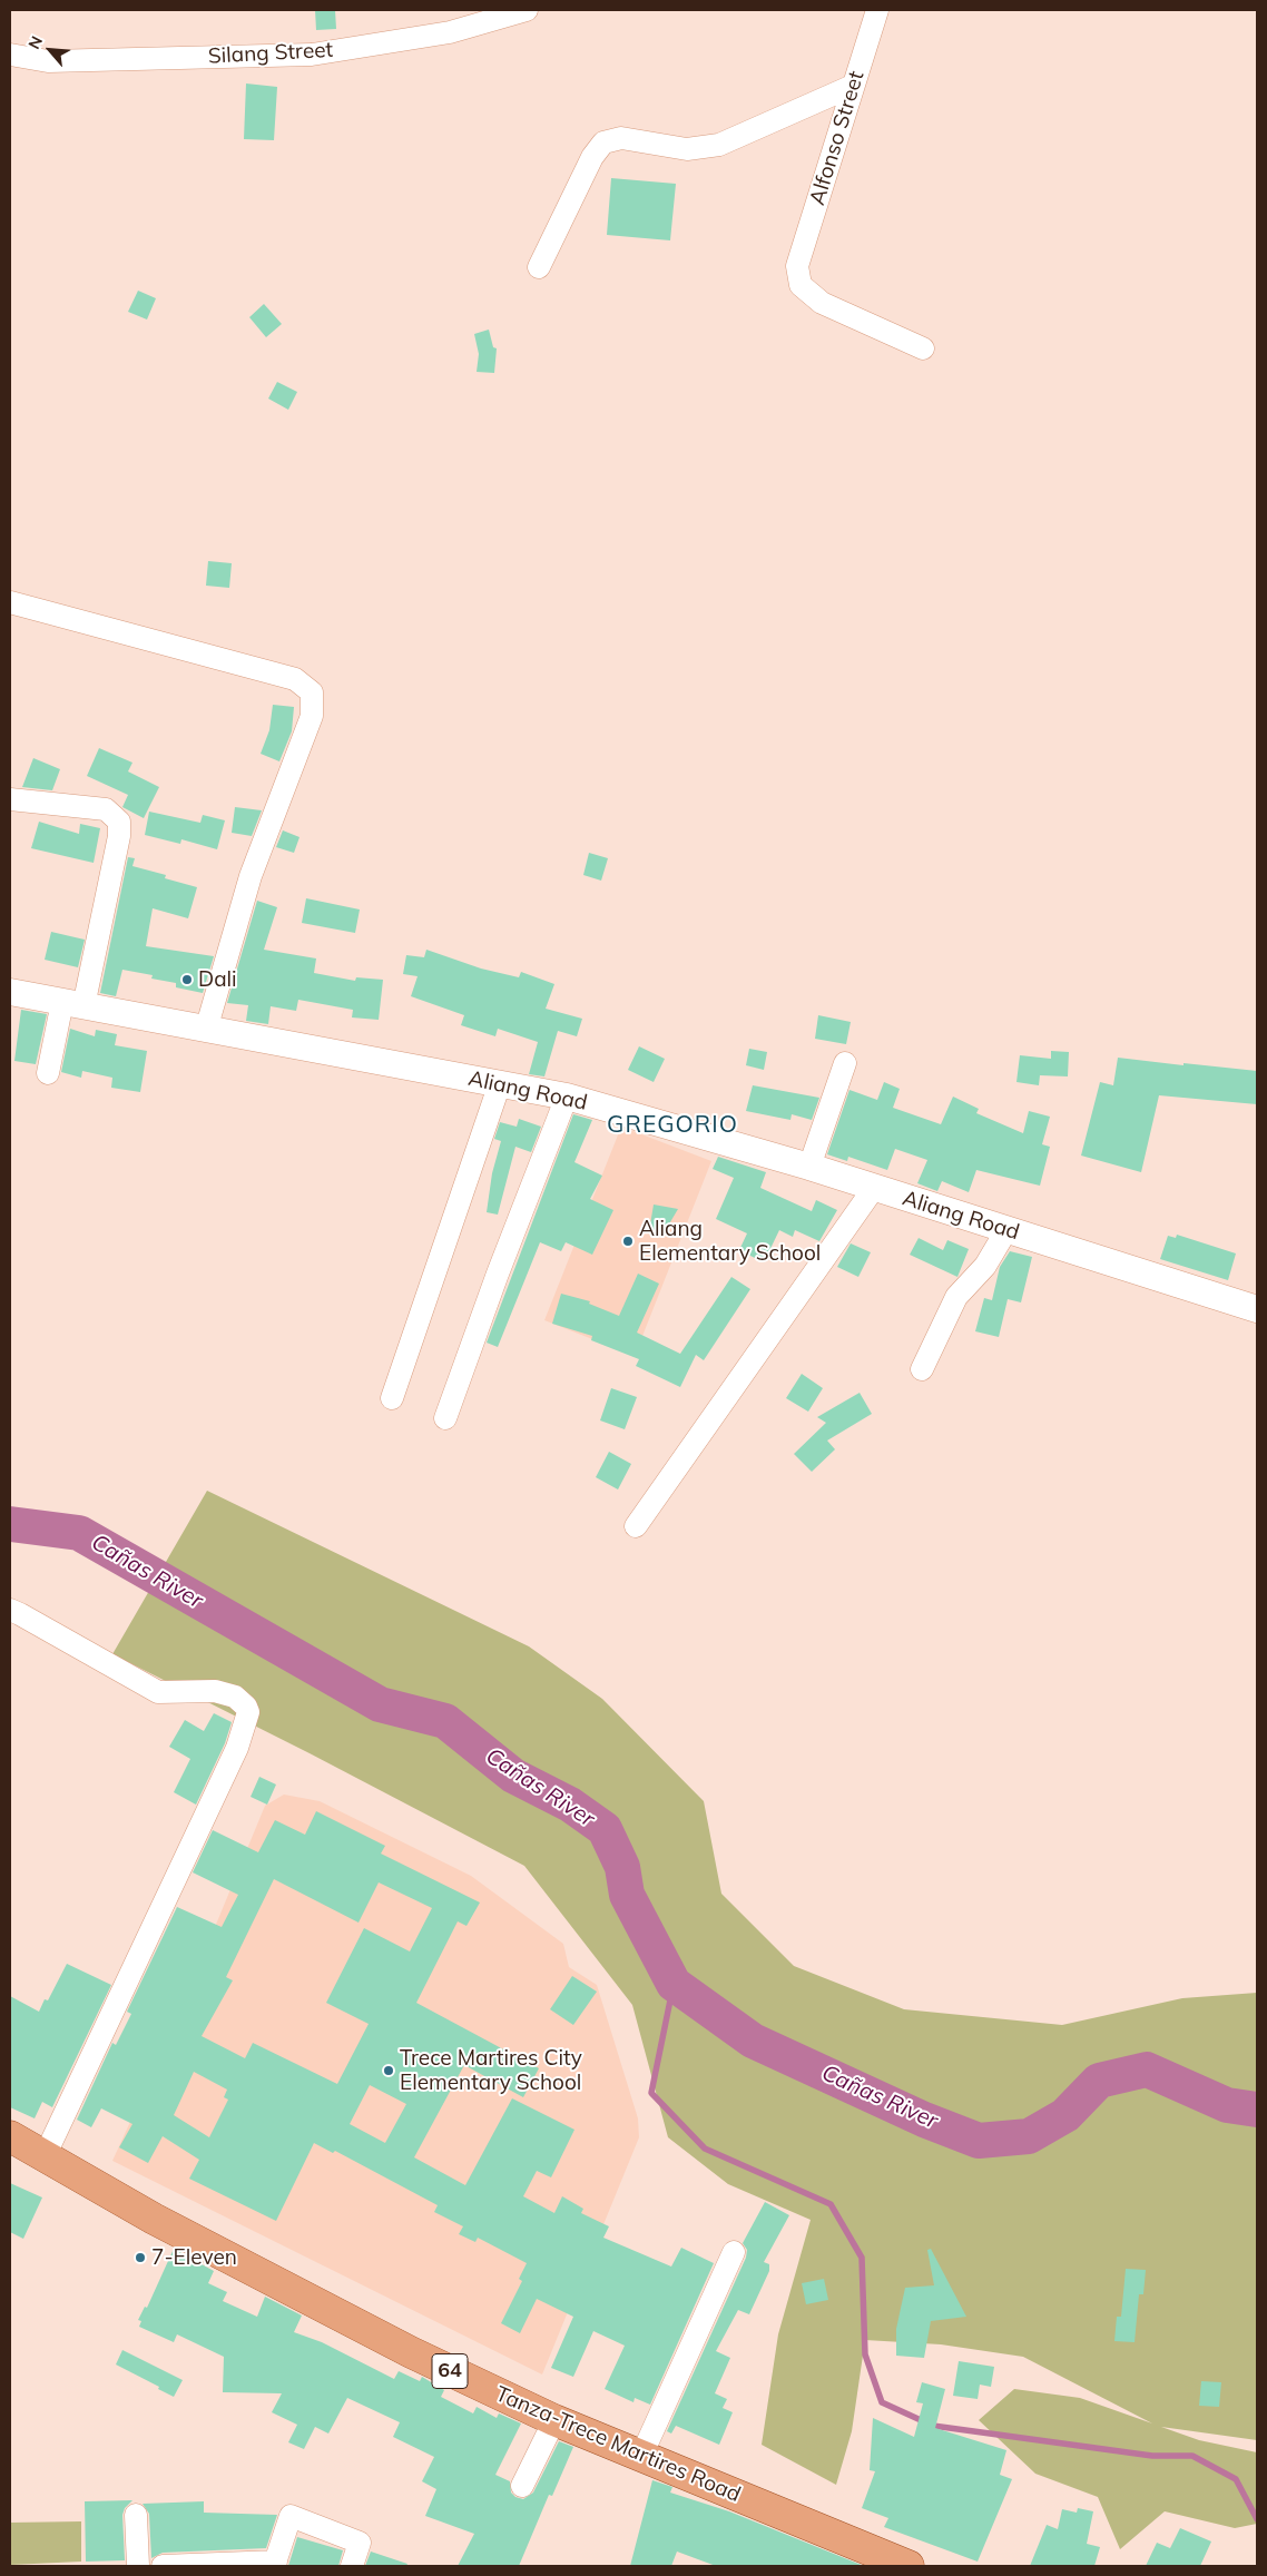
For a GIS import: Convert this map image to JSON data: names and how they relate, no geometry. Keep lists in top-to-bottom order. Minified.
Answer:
{"streets":{"main road":["64","Tanza-Trece Martires Road"],"street":["Silang Street","Alfonso Street","Aliang Road"]},"districts":["GREGORIO"],"water":["Cañas River"],"places":["Dali","Aliang Elementary School","Trece Martires City Elementary School","7-Eleven"],"north":"top left"}
